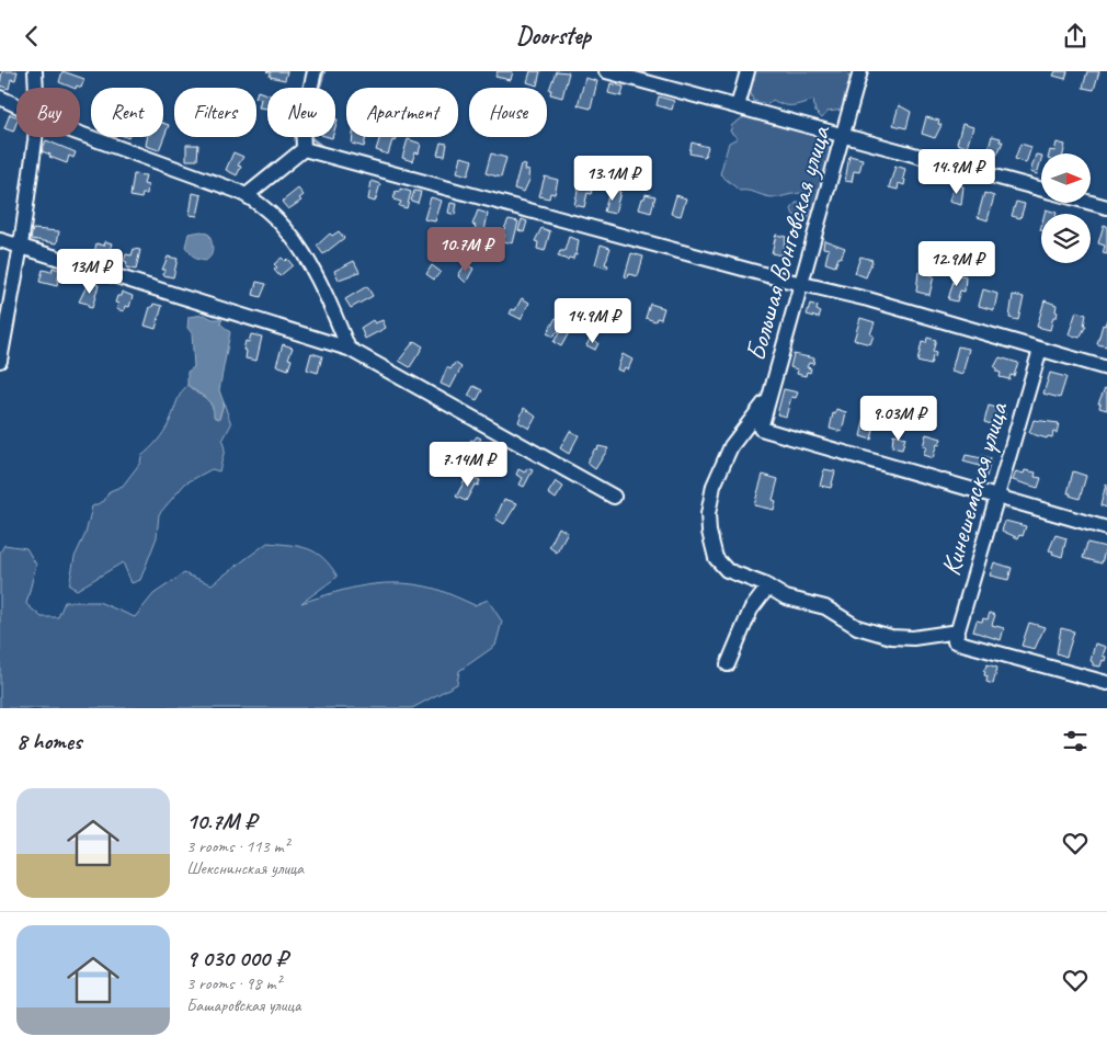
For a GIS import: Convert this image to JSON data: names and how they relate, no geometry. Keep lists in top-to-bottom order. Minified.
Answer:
{"streets":{"street":["Большая Вонговская улица","Кинешемская улица"]},"crossings":[["Большая Вонговская улица","Кинешемская улица"]],"north":"right","page":{"header":"Doorstep","chip":["Buy","Rent","Filters","New","Apartment","House"],"price":["14.9M ₽","13.1M ₽","10.7M ₽","12.9M ₽","13M ₽","14.9M ₽","9.03M ₽","7.14M ₽"],"heading":"8 homes","list":[{"name":"10.7M ₽","note":"3 rooms · 113 m² · Шекснинская улица"},{"name":"9 030 000 ₽","note":"3 rooms · 98 m² · Башаровская улица"}]}}
